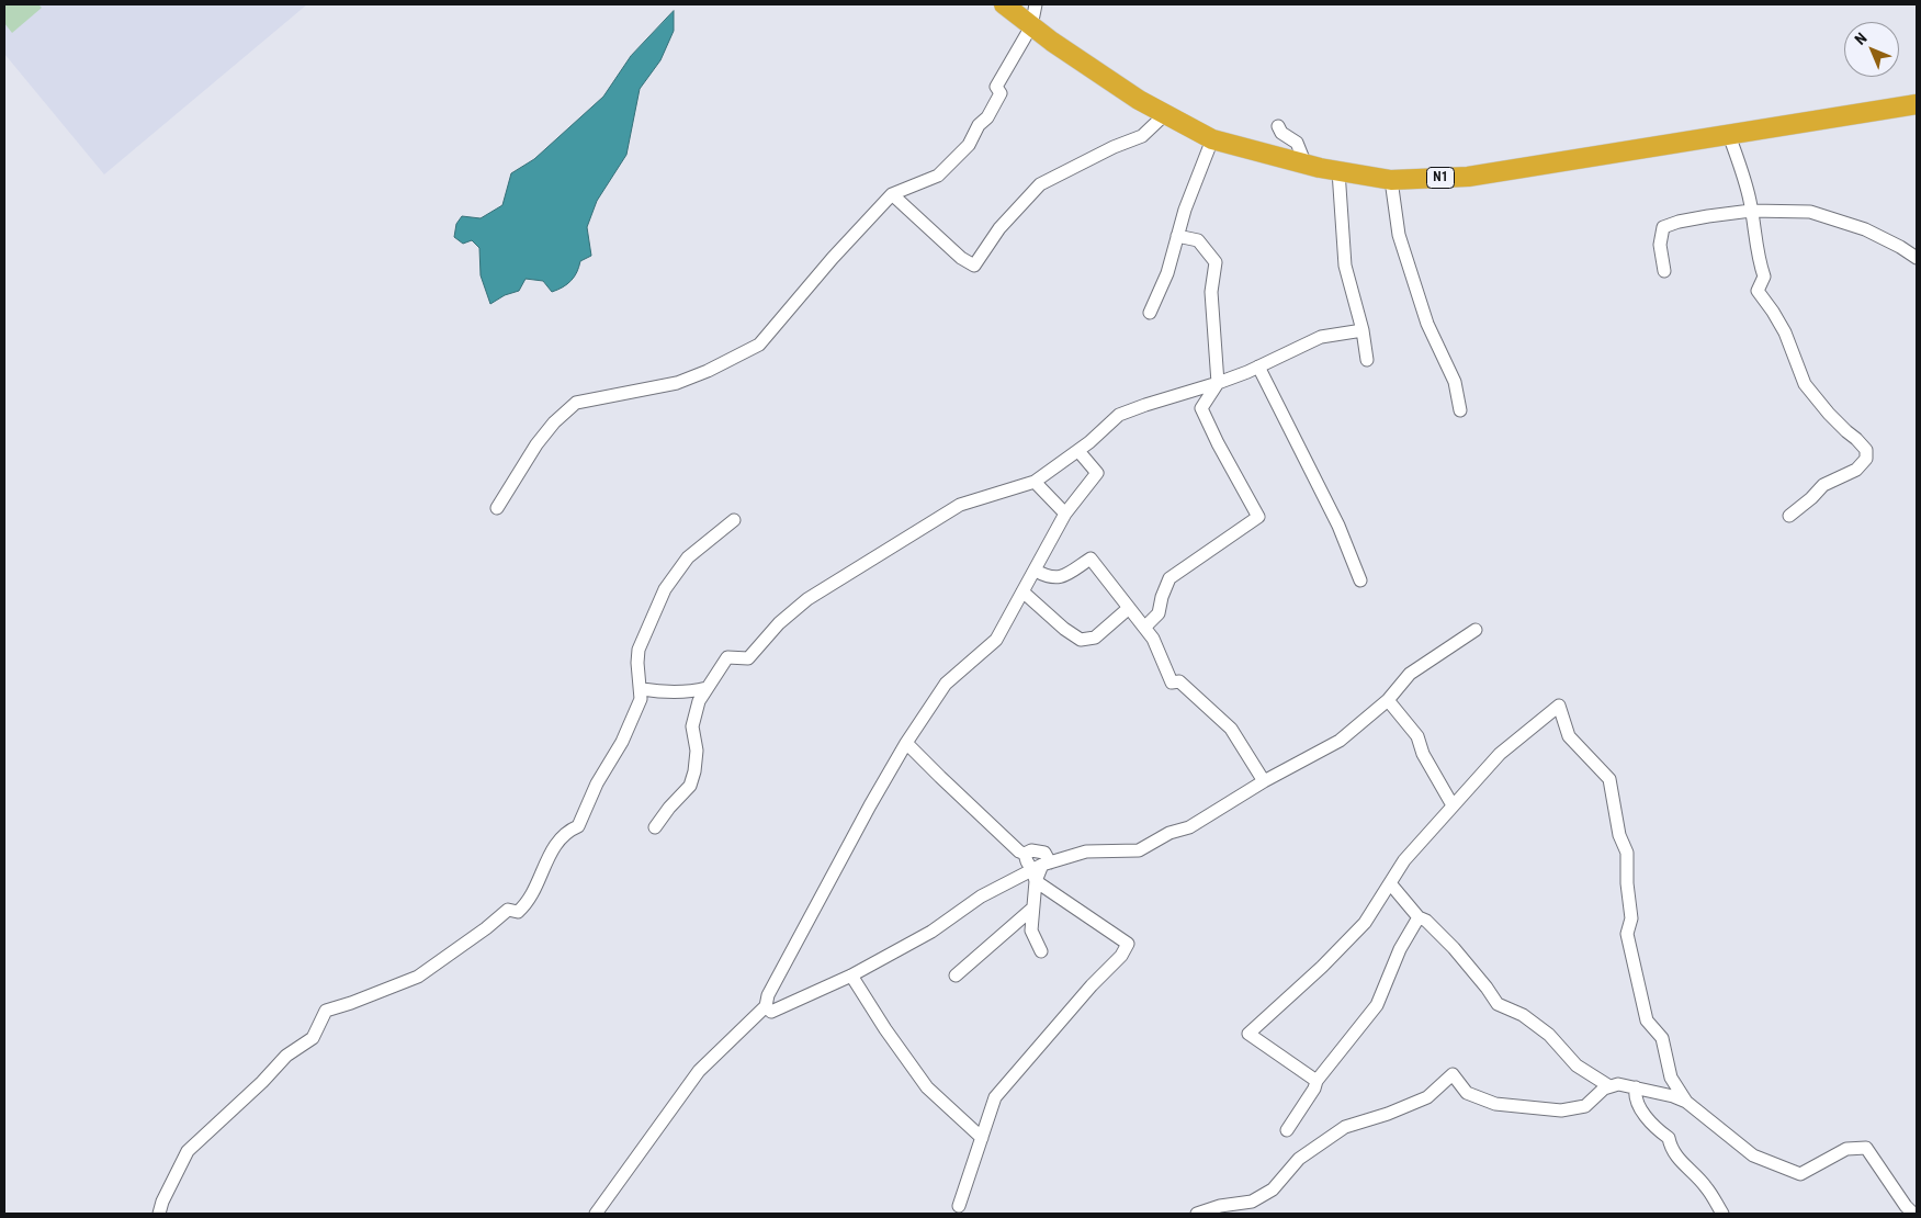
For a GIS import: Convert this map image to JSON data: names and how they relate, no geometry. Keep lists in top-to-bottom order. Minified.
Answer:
{"streets":{"highway":["N1"]},"north":"top left"}
